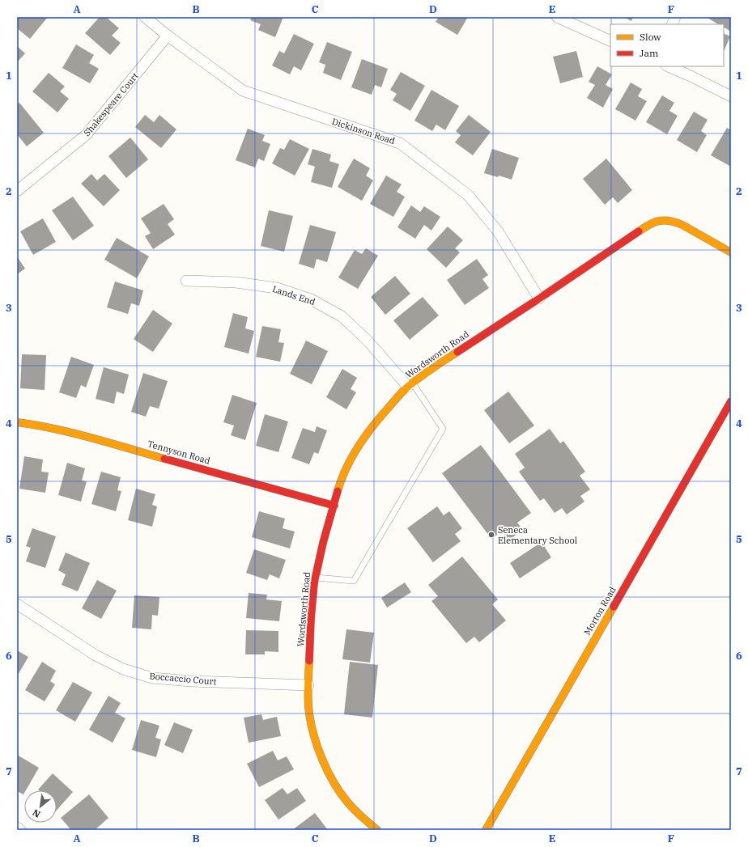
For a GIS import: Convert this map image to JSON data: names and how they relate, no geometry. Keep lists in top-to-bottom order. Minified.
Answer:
{"streets":{"street":["Shakespeare Court","Dickinson Road","Lands End","Wordsworth Road","Tennyson Road","Morton Road","Boccaccio Court"]},"crossings":[["Shakespeare Court","Dickinson Road"],["Dickinson Road","Wordsworth Road"],["Lands End","Wordsworth Road"],["Wordsworth Road","Tennyson Road"],["Wordsworth Road","Boccaccio Court"]],"places":["Seneca Elementary School"],"legend":["Slow","Jam"],"north":"bottom left","grid":{"columns":["A","B","C","D","E","F"],"rows":["1","2","3","4","5","6","7"]}}
